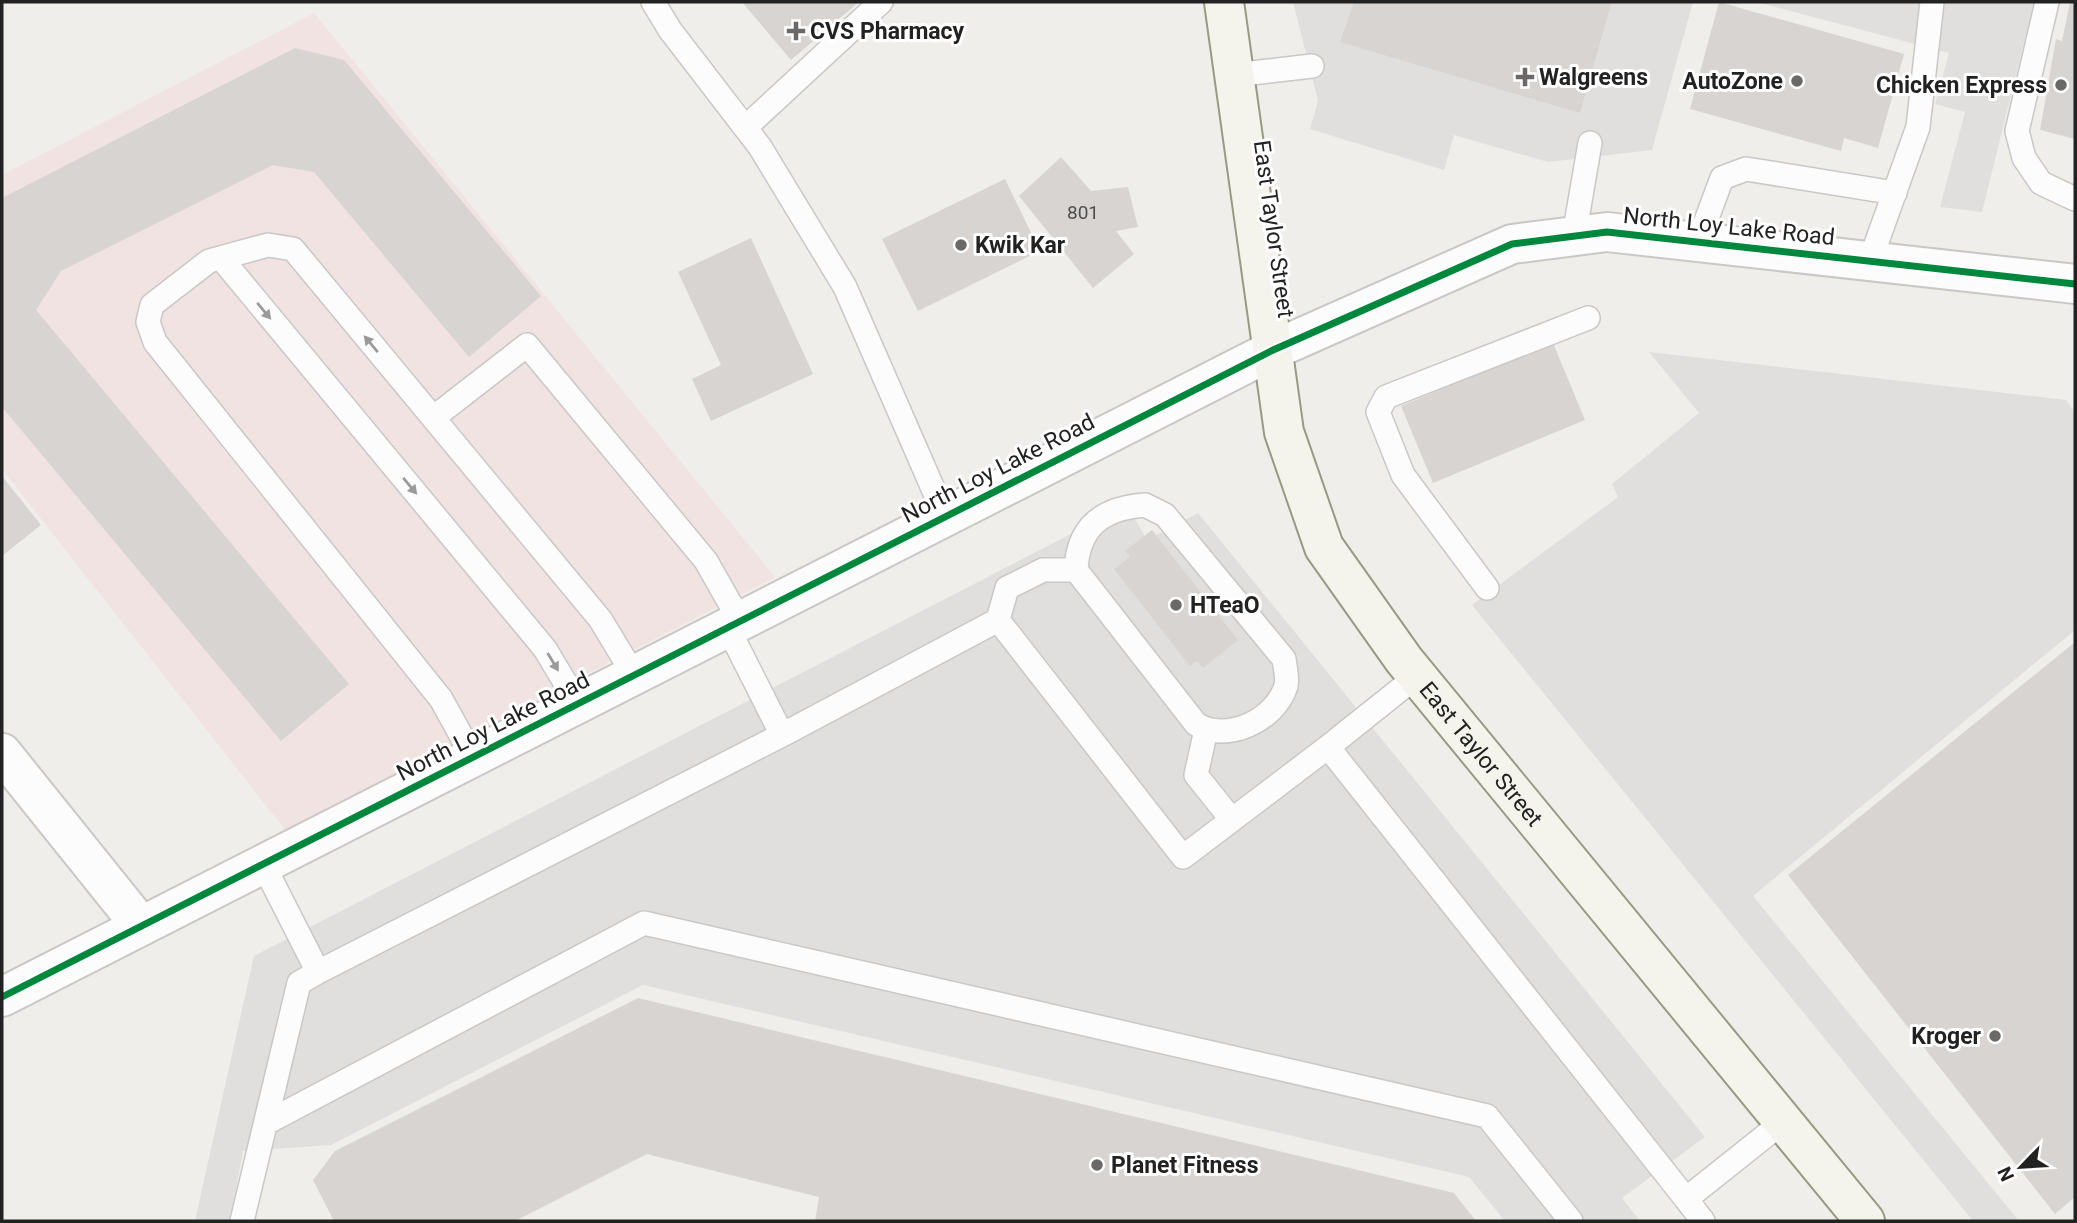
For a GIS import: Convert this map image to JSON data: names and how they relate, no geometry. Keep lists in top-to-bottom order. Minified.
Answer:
{"streets":{"main road":["East Taylor Street"],"street":["North Loy Lake Road"]},"crossings":[["North Loy Lake Road","East Taylor Street"]],"places":{"health":["CVS Pharmacy","Walgreens"],"other":["AutoZone","Chicken Express","Kwik Kar","HTeaO","Kroger","Planet Fitness"]},"house_numbers":["801"],"north":"bottom left"}
